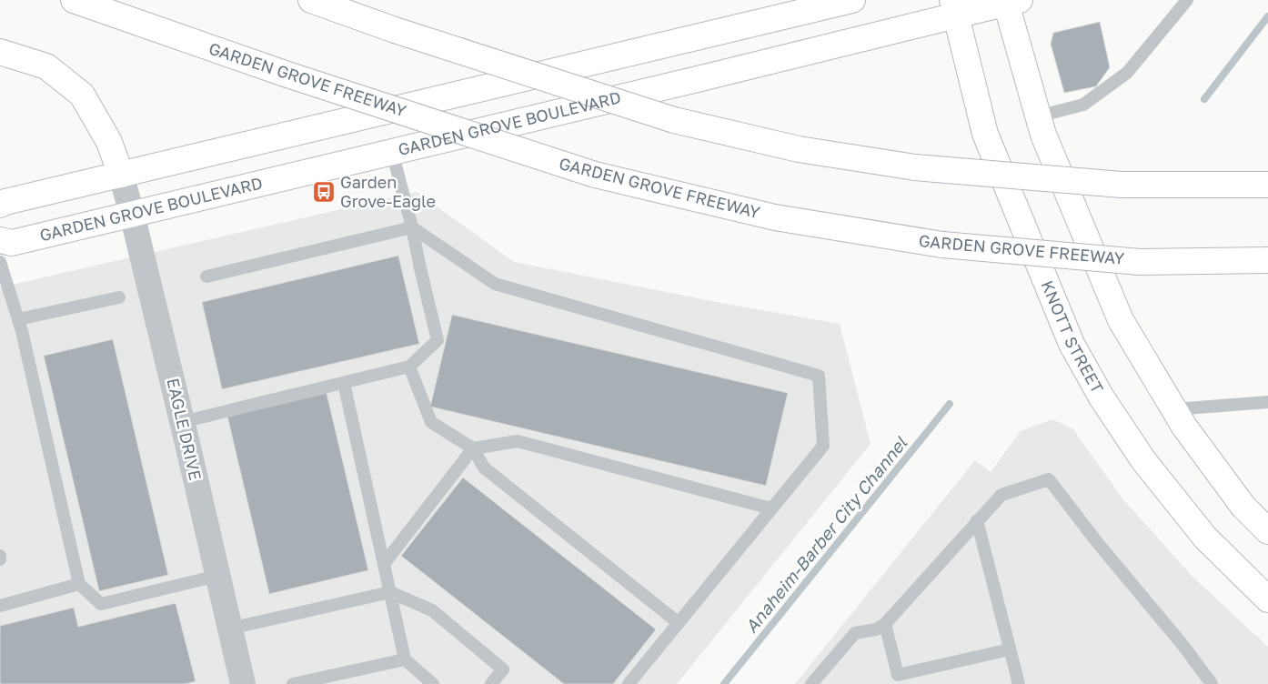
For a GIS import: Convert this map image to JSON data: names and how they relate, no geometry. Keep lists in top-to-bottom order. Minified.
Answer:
{"streets":{"main road":["GARDEN GROVE FREEWAY","GARDEN GROVE BOULEVARD","KNOTT STREET"],"street":["EAGLE DRIVE"]},"crossings":[["GARDEN GROVE BOULEVARD","KNOTT STREET"],["GARDEN GROVE BOULEVARD","EAGLE DRIVE"]],"water":["Anaheim-Barber City Channel"],"places":{"bus stop":["Garden Grove-Eagle"]}}
